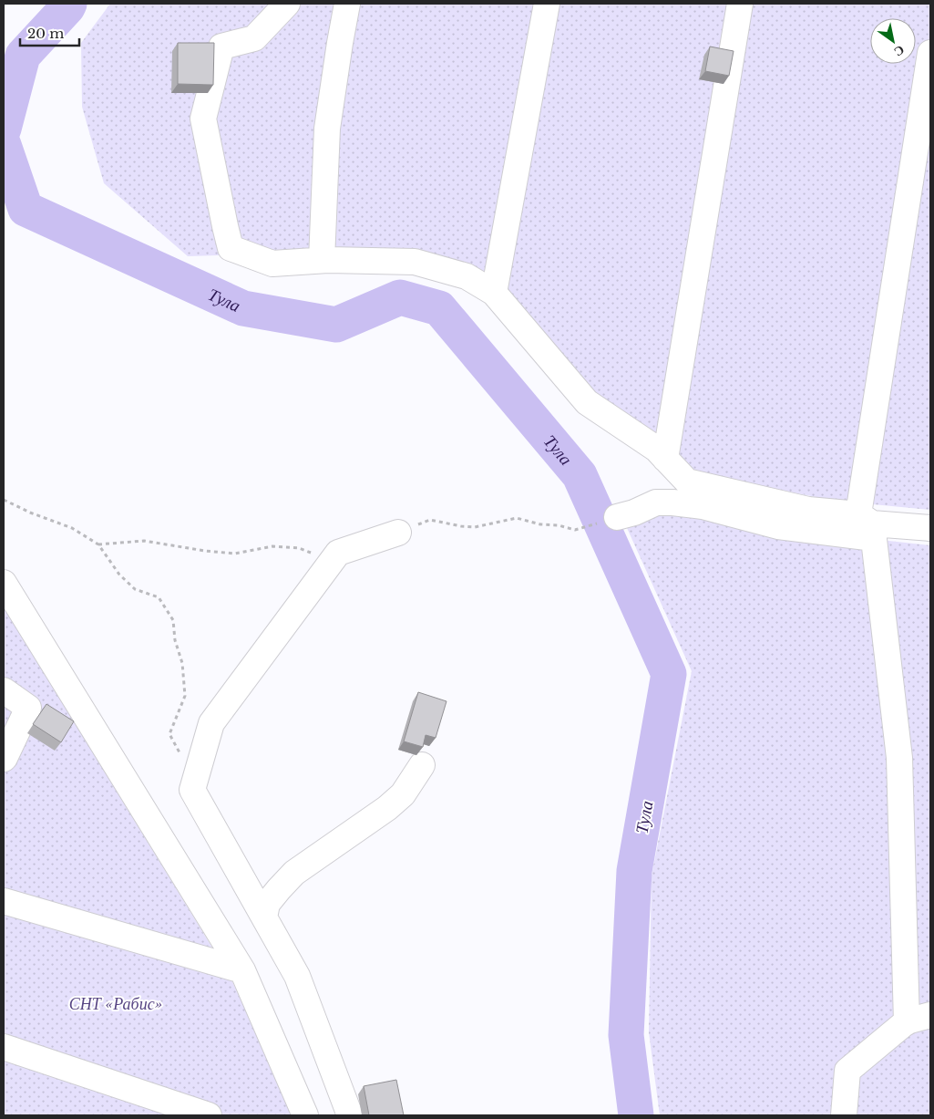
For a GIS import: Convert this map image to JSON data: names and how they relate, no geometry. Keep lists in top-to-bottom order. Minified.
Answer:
{"water":["Тула"],"parks":["СНТ «Рабис»"],"scale_bar":"20 m","north":"bottom right"}
